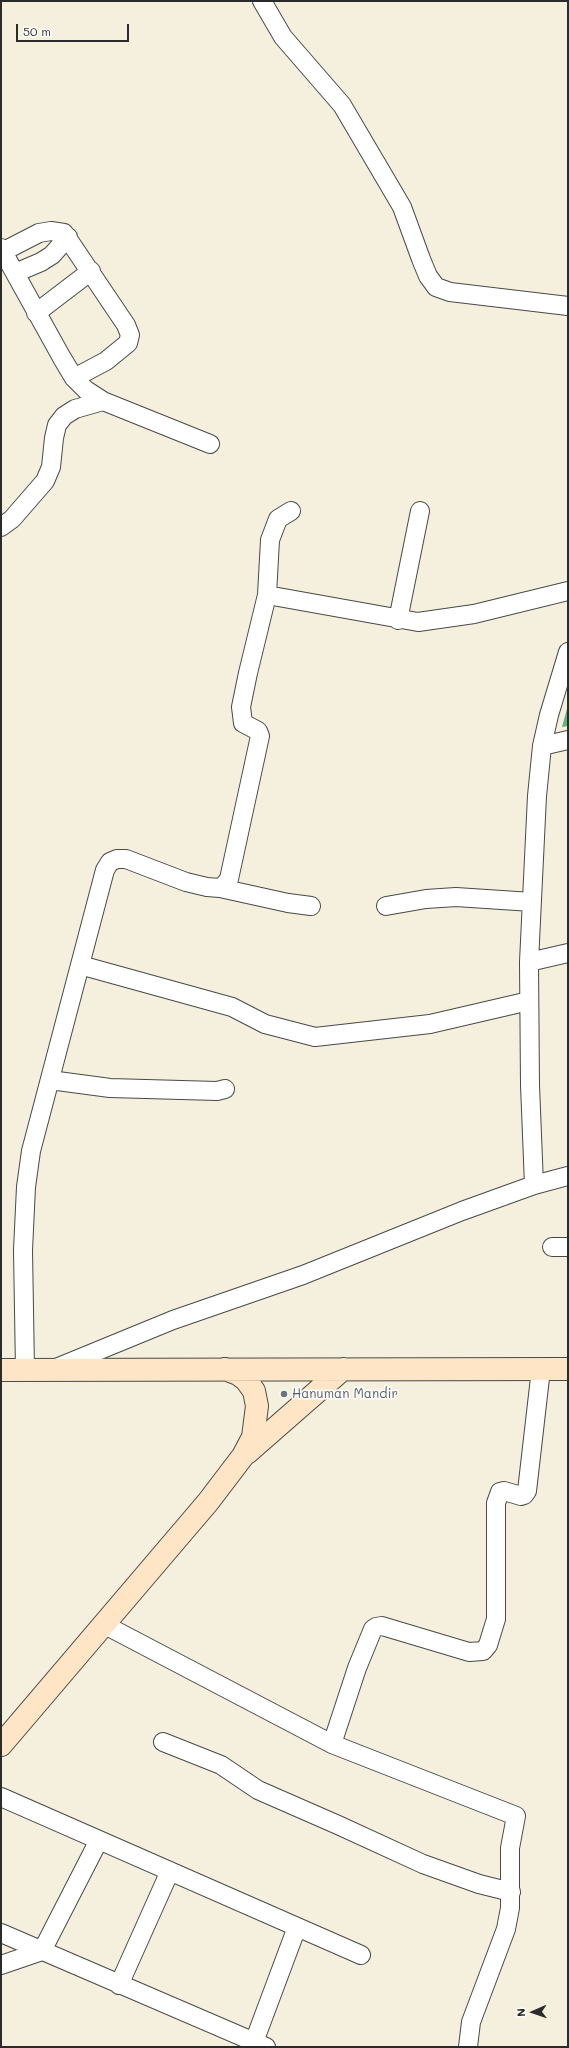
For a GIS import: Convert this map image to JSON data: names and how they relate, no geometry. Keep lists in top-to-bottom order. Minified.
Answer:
{"places":["Hanuman Mandir"],"scale_bar":"50 m","north":"left"}
